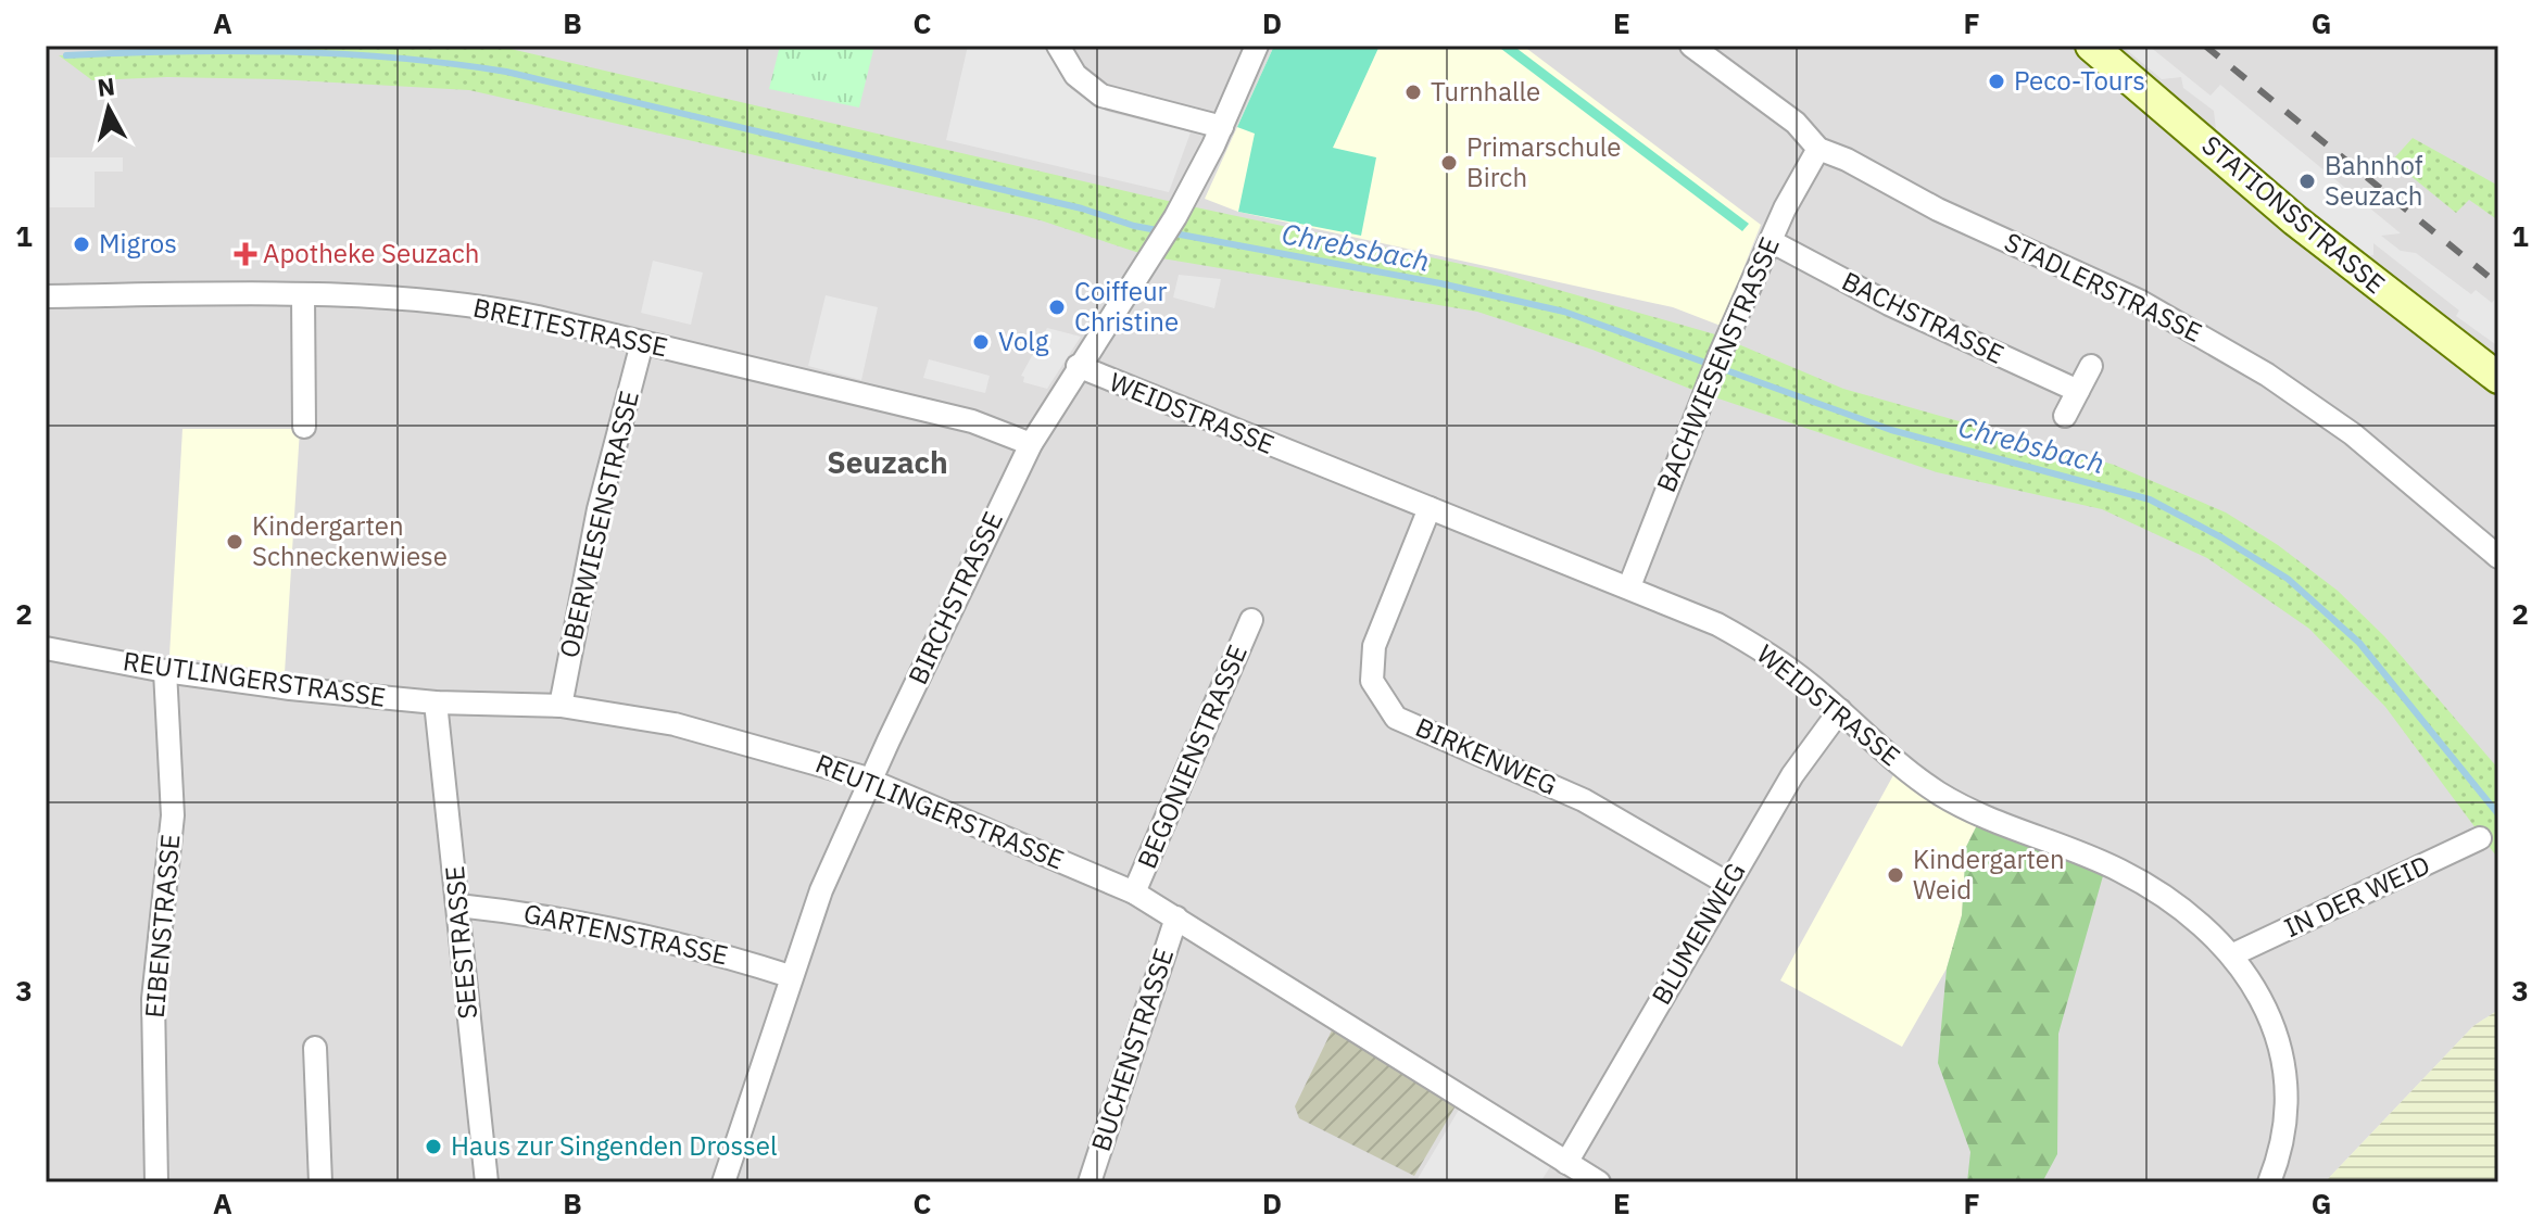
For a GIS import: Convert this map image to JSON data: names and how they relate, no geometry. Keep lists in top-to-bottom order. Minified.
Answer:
{"streets":{"main road":["STATIONSSTRASSE"],"street":["STADLERSTRASSE","BACHSTRASSE","BREITESTRASSE","BACHWIESENSTRASSE","WEIDSTRASSE","OBERWIESENSTRASSE","BIRCHSTRASSE","REUTLINGERSTRASSE","BEGONIENSTRASSE","BIRKENWEG","IN DER WEID","EIBENSTRASSE","BLUMENWEG","GARTENSTRASSE","SEESTRASSE","BUCHENSTRASSE"]},"crossings":[["STADLERSTRASSE","BACHWIESENSTRASSE"],["BACHSTRASSE","BACHWIESENSTRASSE"],["BREITESTRASSE","OBERWIESENSTRASSE"],["BREITESTRASSE","BIRCHSTRASSE"],["BACHWIESENSTRASSE","WEIDSTRASSE"],["WEIDSTRASSE","BIRCHSTRASSE"],["WEIDSTRASSE","BIRKENWEG"],["WEIDSTRASSE","IN DER WEID"],["WEIDSTRASSE","BLUMENWEG"],["OBERWIESENSTRASSE","REUTLINGERSTRASSE"],["BIRCHSTRASSE","REUTLINGERSTRASSE"],["BIRCHSTRASSE","GARTENSTRASSE"],["REUTLINGERSTRASSE","BEGONIENSTRASSE"],["REUTLINGERSTRASSE","EIBENSTRASSE"],["REUTLINGERSTRASSE","BLUMENWEG"],["REUTLINGERSTRASSE","SEESTRASSE"],["REUTLINGERSTRASSE","BUCHENSTRASSE"],["BIRKENWEG","BLUMENWEG"],["GARTENSTRASSE","SEESTRASSE"]],"districts":["Seuzach"],"water":["Chrebsbach"],"places":{"other":["Peco-Tours","Turnhalle","Primarschule Birch","Bahnhof Seuzach","Migros","Coiffeur Christine","Volg","Kindergarten Schneckenwiese","Kindergarten Weid","Haus zur Singenden Drossel"],"health":["Apotheke Seuzach"]},"north":"top","grid":{"columns":["A","B","C","D","E","F","G"],"rows":["1","2","3"]}}
